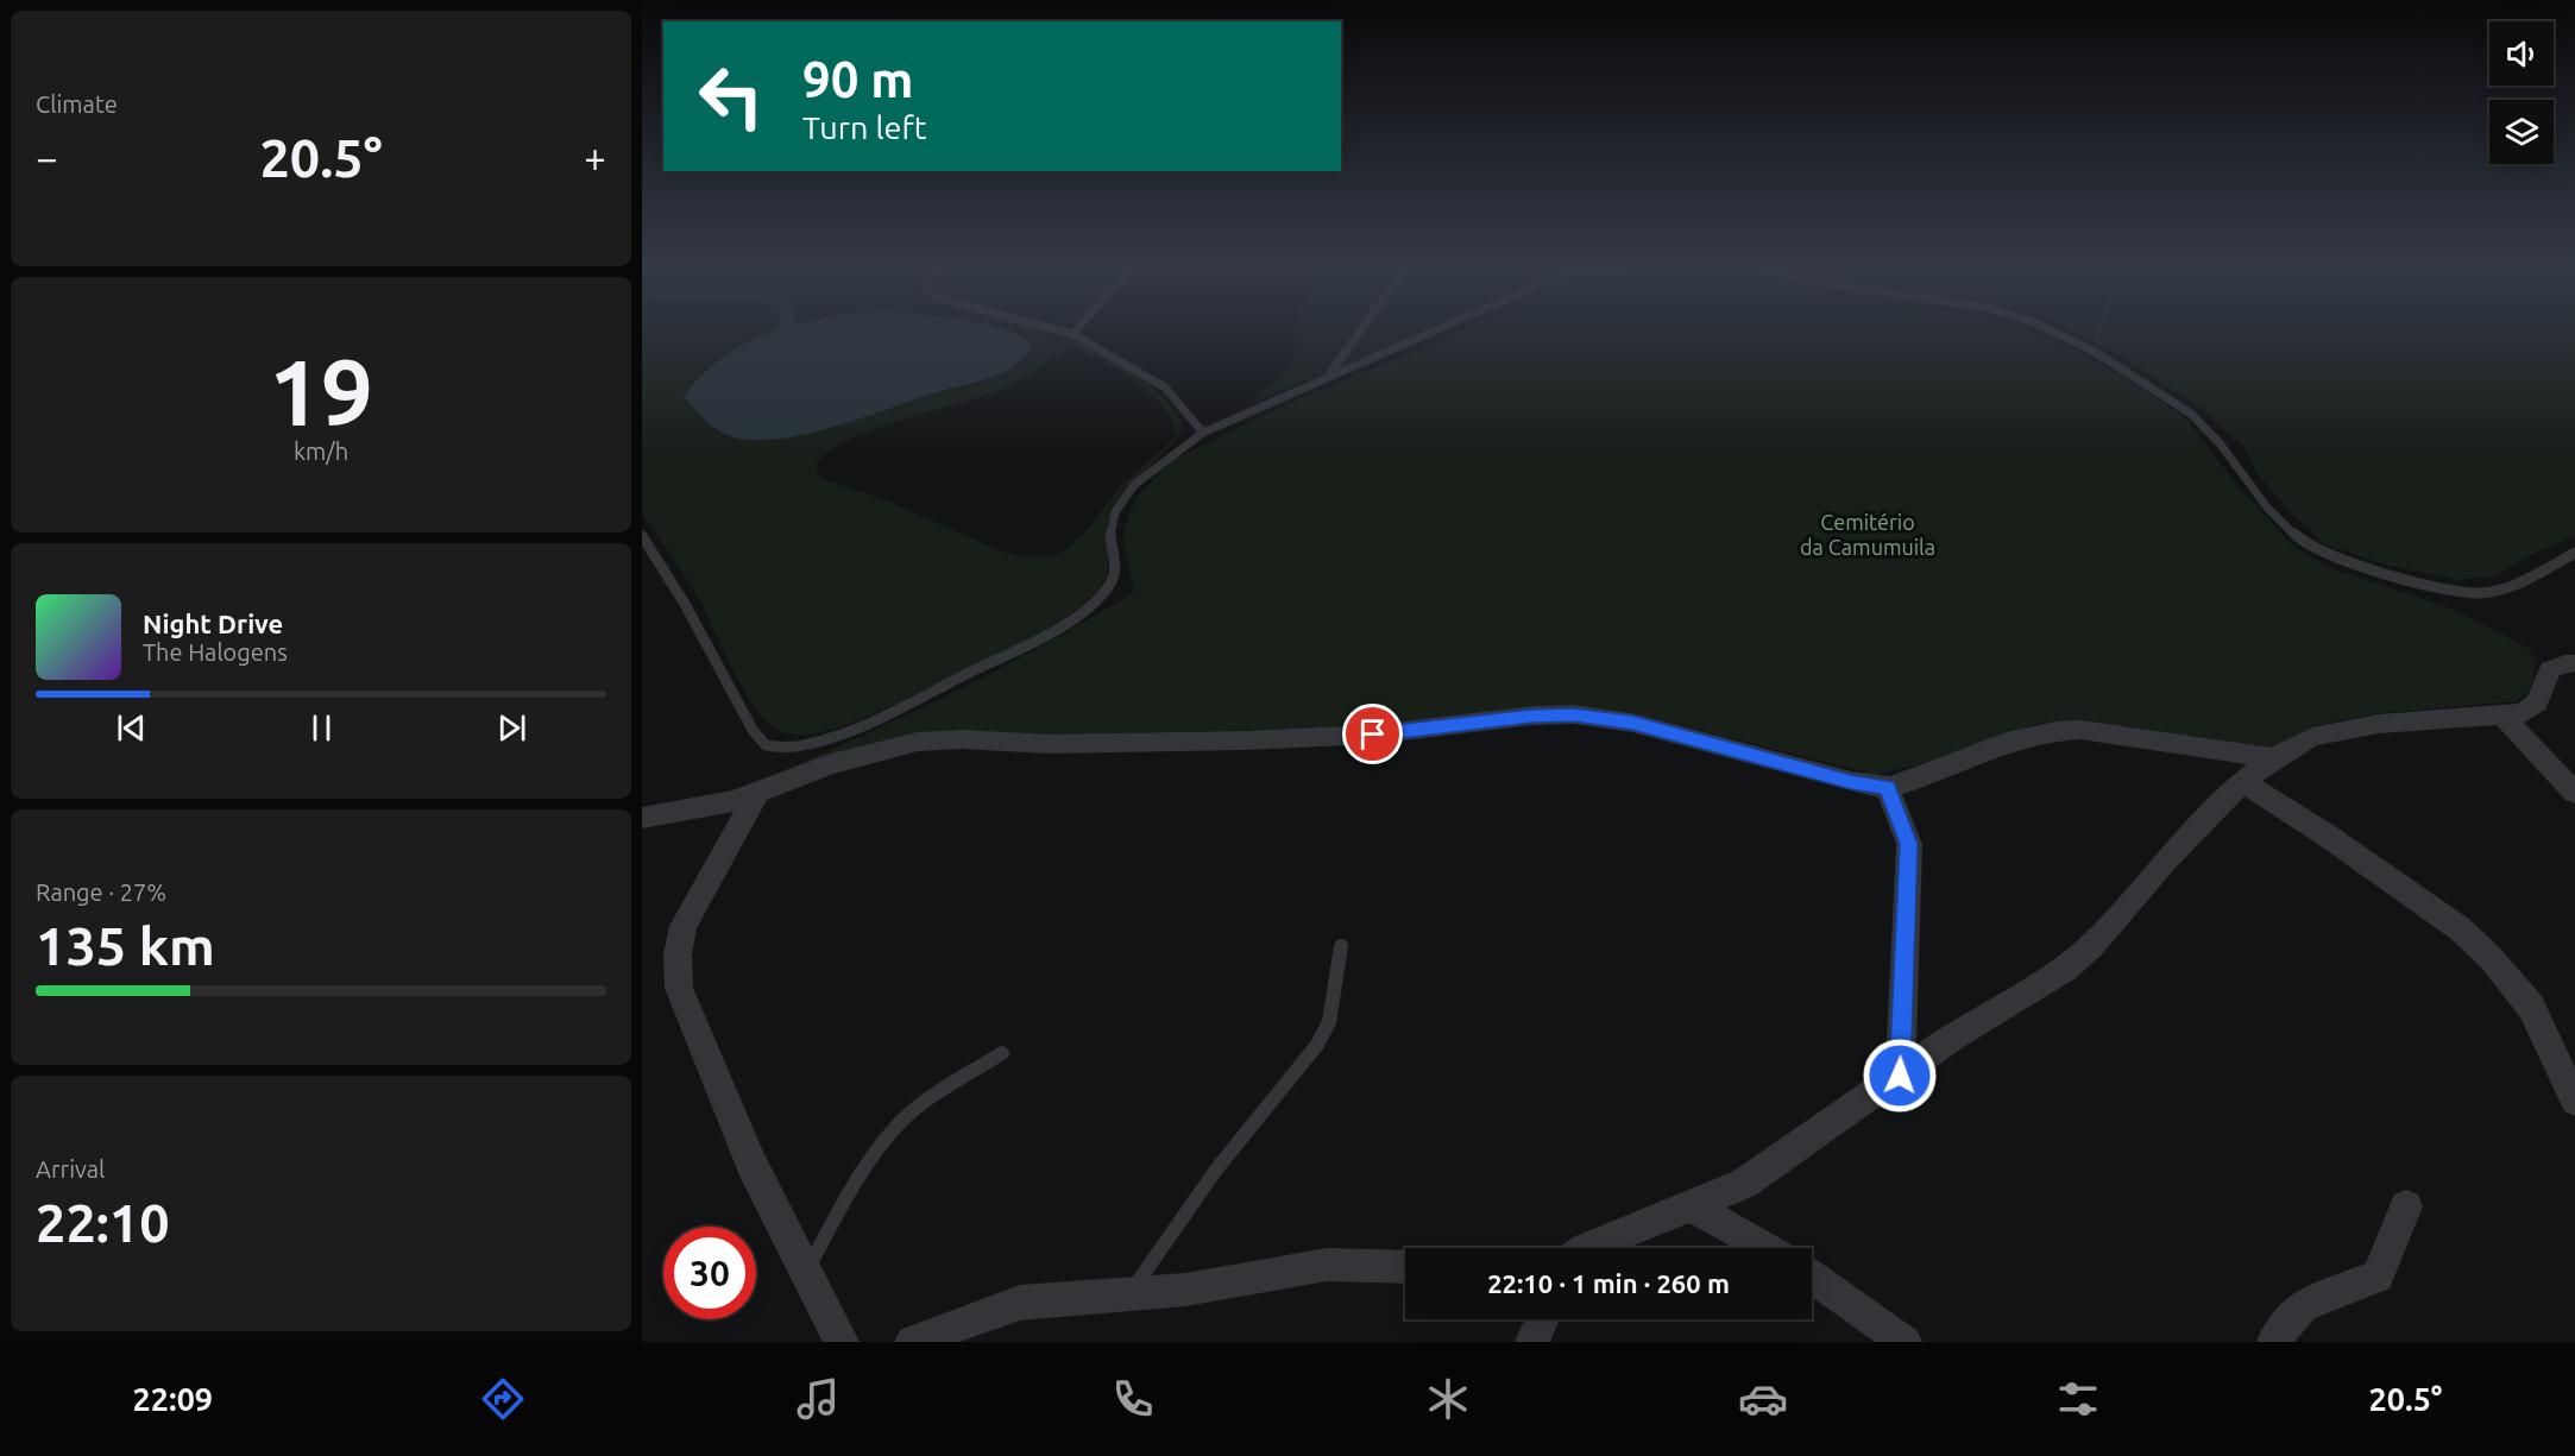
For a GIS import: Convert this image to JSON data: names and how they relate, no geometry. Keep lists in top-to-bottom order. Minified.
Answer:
{"parks":["Cemitério da Camumuila"],"page":{"tile":["Climate",["19","km/h"],["Range · 27%","135 km"],["Arrival","22:10"]],"turn":["90 m","Turn left"],"heat":["−","20.5°","+"],"song":["Night Drive","The Halogens"],"limit":"30","trip":"22:10 · 1 min · 260 m","tabs":["22:09","20.5°"]}}
